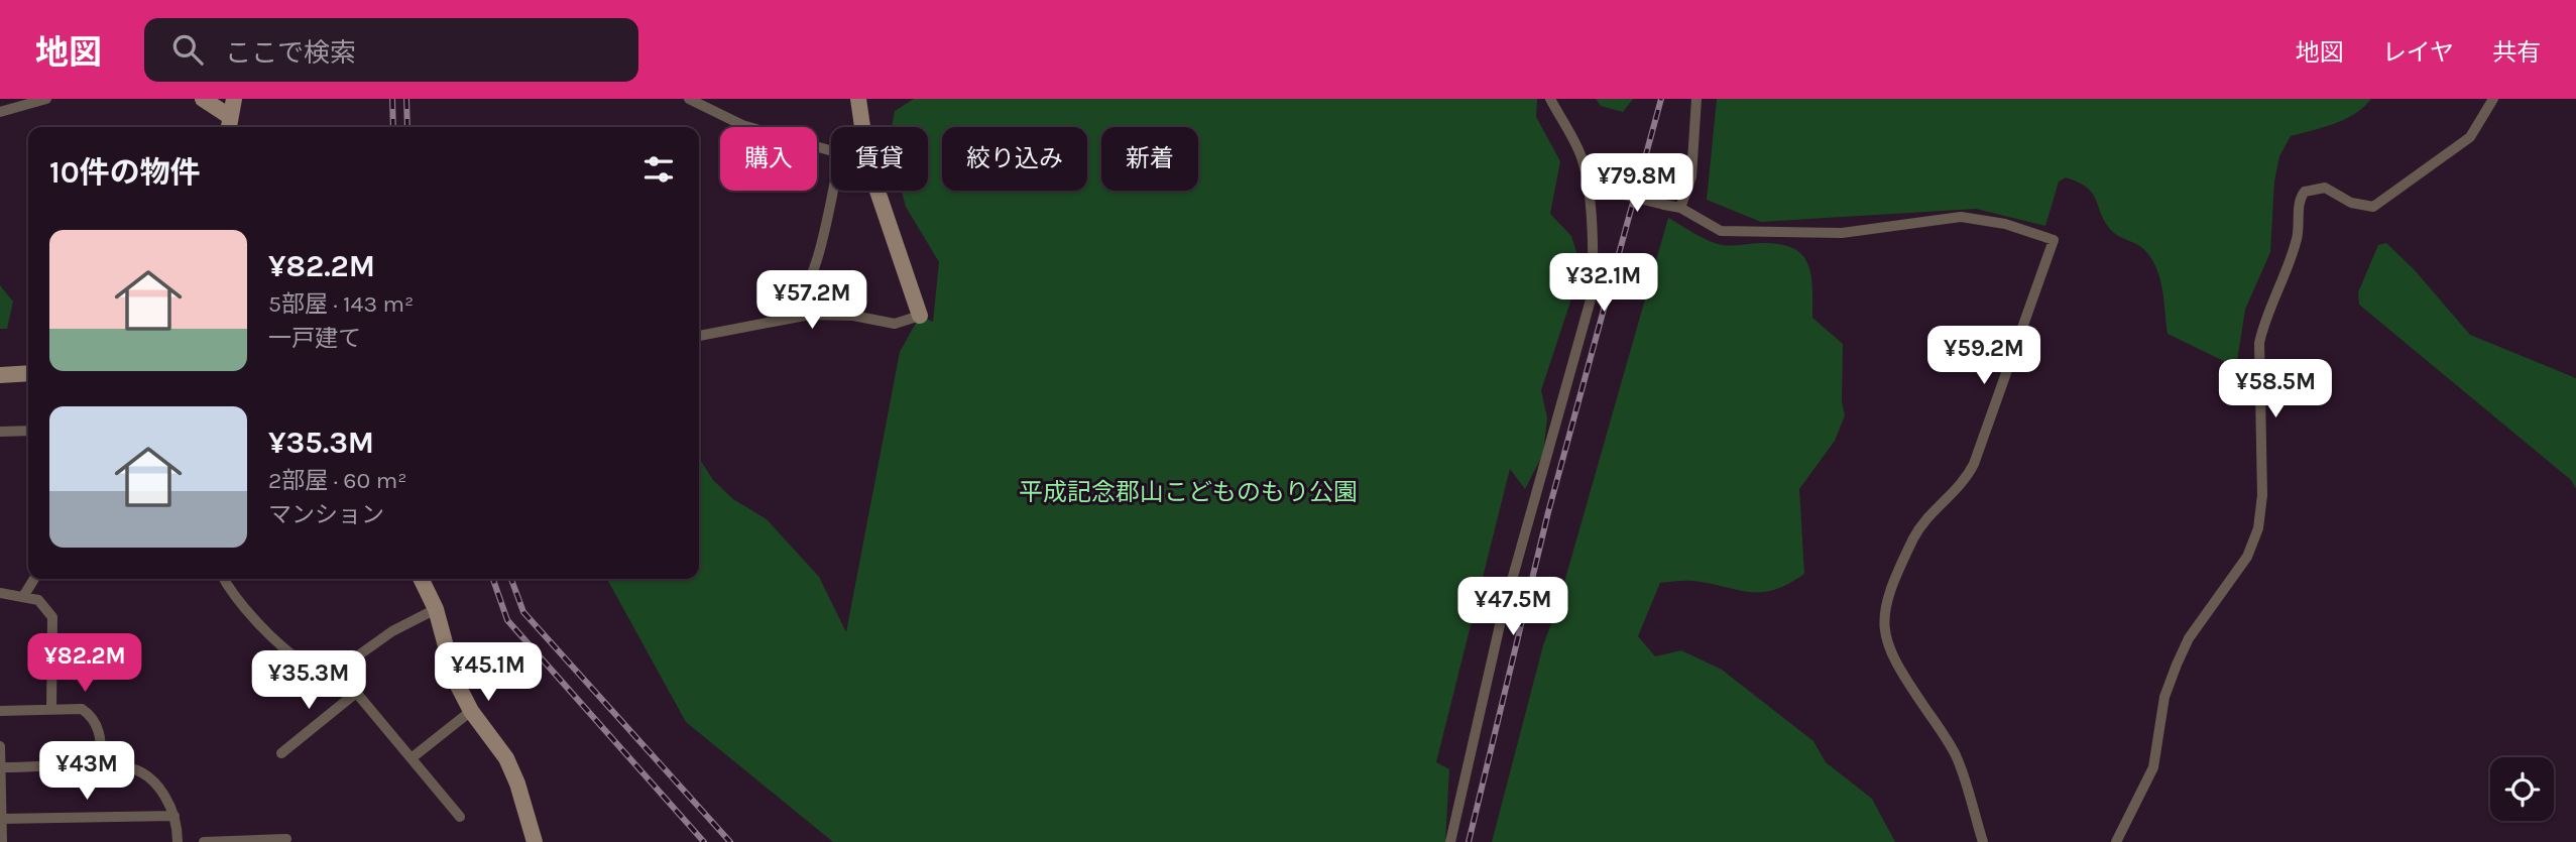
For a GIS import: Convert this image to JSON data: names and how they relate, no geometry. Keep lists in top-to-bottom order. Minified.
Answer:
{"parks":["平成記念郡山こどものもり公園"],"page":{"header":"地図","search":"ここで検索","nav":["地図","レイヤ","共有"],"chip":["購入","賃貸","絞り込み","新着"],"heading":"10件の物件","price":["¥79.8M","¥32.1M","¥57.2M","¥59.2M","¥58.5M","¥47.5M","¥82.2M","¥45.1M","¥35.3M","¥43M"],"list":[{"name":"¥82.2M","note":"5部屋 · 143 m² · 一戸建て"},{"name":"¥35.3M","note":"2部屋 · 60 m² · マンション"}]}}
